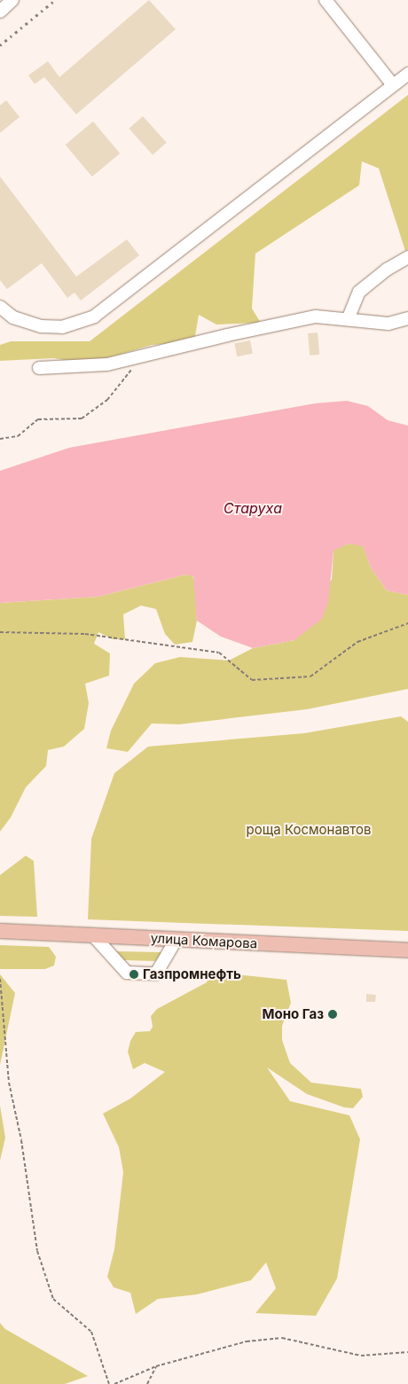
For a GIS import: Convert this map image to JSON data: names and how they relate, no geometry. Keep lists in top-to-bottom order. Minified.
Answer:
{"streets":{"main road":["улица Комарова"]},"water":["Старуха"],"parks":["роща Космонавтов"],"places":["Газпромнефть","Моно Газ"]}
